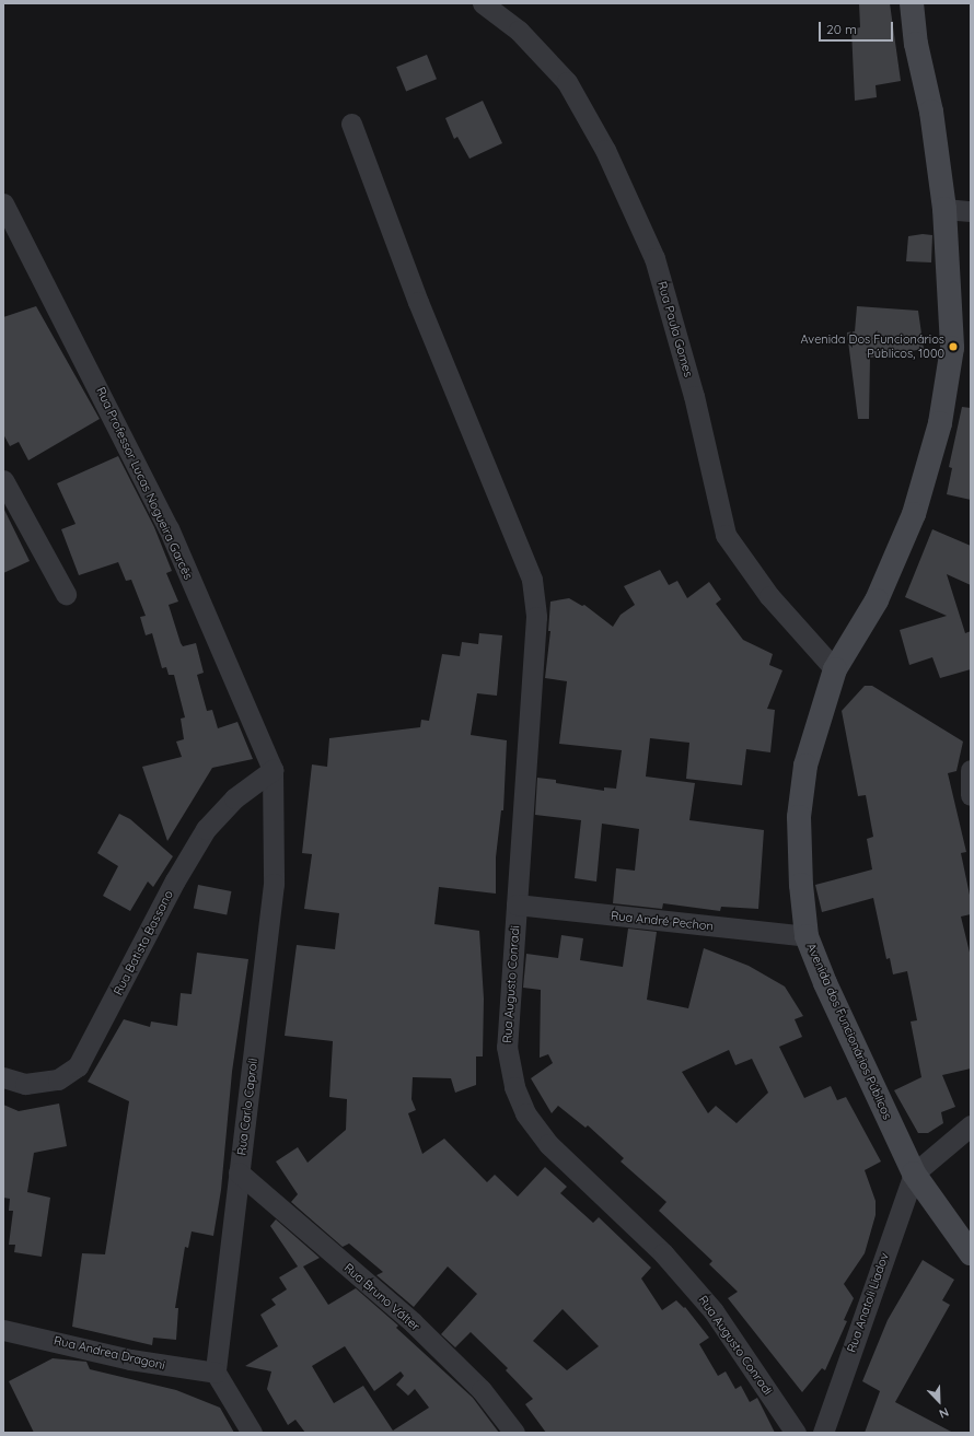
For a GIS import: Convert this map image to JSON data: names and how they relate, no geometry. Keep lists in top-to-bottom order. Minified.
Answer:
{"streets":{"street":["Rua Paula Gomes","Rua Professor Lucas Nogueira Garcês","Rua André Pechon","Rua Batista Bassano","Rua Augusto Conradi","Avenida dos Funcionários Públicos","Rua Carlo Caproli","Rua Bruno Válter","Rua Anatoli Liadov","Rua Andrea Dragoni"]},"crossings":[["Rua Paula Gomes","Avenida dos Funcionários Públicos"],["Rua Professor Lucas Nogueira Garcês","Rua Batista Bassano"],["Rua Professor Lucas Nogueira Garcês","Rua Carlo Caproli"],["Rua André Pechon","Rua Augusto Conradi"],["Rua André Pechon","Avenida dos Funcionários Públicos"],["Rua Batista Bassano","Rua Carlo Caproli"],["Avenida dos Funcionários Públicos","Rua Anatoli Liadov"],["Rua Carlo Caproli","Rua Bruno Válter"],["Rua Carlo Caproli","Rua Andrea Dragoni"]],"places":["Avenida Dos Funcionários Públicos, 1000"],"scale_bar":"20 m","north":"bottom right"}
